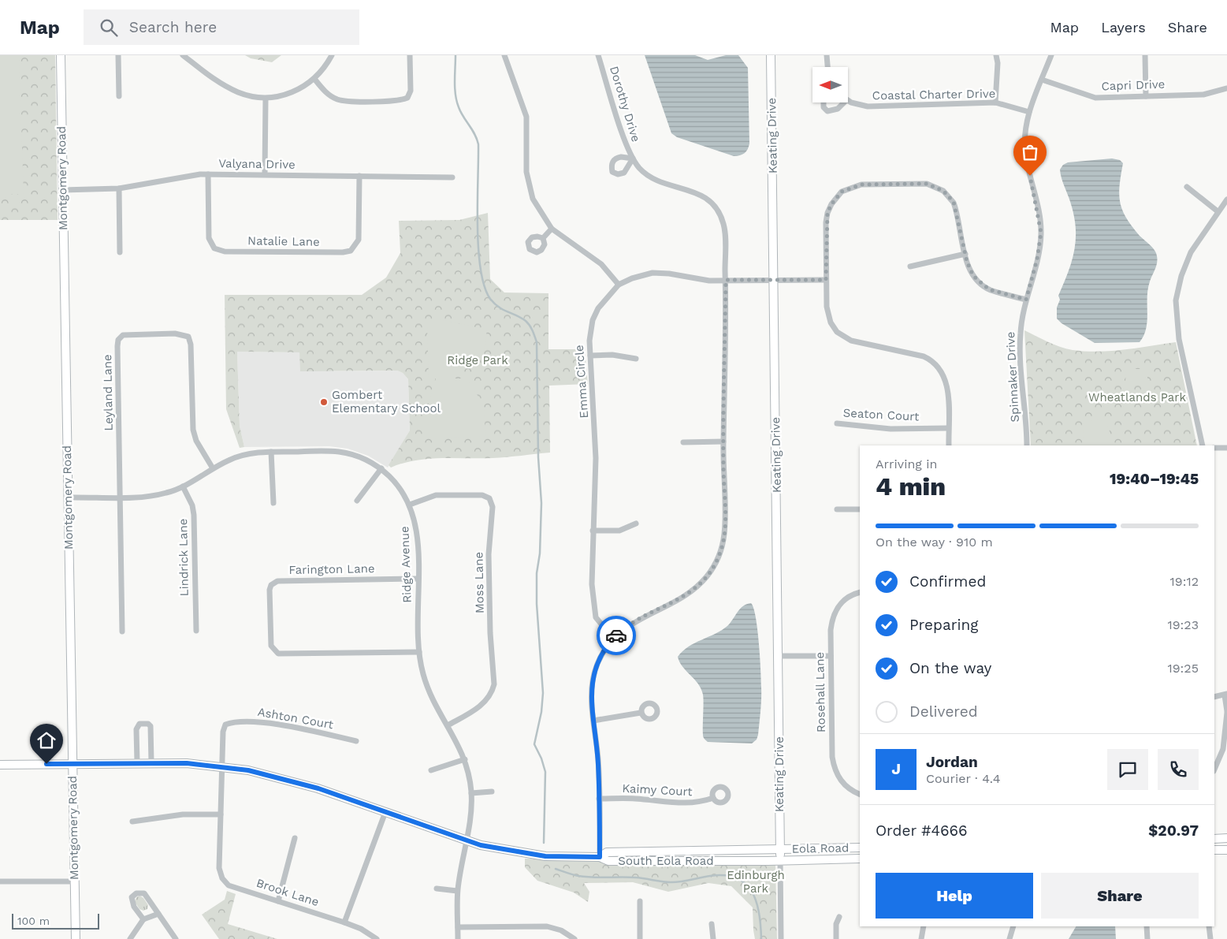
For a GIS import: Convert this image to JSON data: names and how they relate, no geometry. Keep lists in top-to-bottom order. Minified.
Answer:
{"streets":{"street":["Capri Drive","Coastal Charter Drive","Dorothy Drive","Keating Drive","Valyana Drive","Montgomery Road","Natalie Lane","Spinnaker Drive","Emma Circle","Leyland Lane","Seaton Court","Lindrick Lane","Ridge Avenue","Farington Lane","Moss Lane","Rosehall Lane","Ashton Court","Kaimy Court","Eola Road","South Eola Road","Brook Lane"]},"crossings":[["Capri Drive","Spinnaker Drive"],["Coastal Charter Drive","Spinnaker Drive"],["Dorothy Drive","Emma Circle"],["Dorothy Drive","Kaimy Court"],["Dorothy Drive","South Eola Road"],["Keating Drive","Emma Circle"],["Keating Drive","Eola Road"],["Keating Drive","South Eola Road"],["Valyana Drive","Montgomery Road"],["Valyana Drive","Natalie Lane"],["Montgomery Road","Ridge Avenue"],["Montgomery Road","South Eola Road"],["Leyland Lane","Ridge Avenue"],["Lindrick Lane","Ridge Avenue"],["Ridge Avenue","Farington Lane"],["Ridge Avenue","Moss Lane"],["Ridge Avenue","South Eola Road"],["Ashton Court","South Eola Road"],["Ashton Court","Brook Lane"],["Eola Road","South Eola Road"],["South Eola Road","Brook Lane"]],"parks":["Ridge Park","Wheatlands Park","Edinburgh Park"],"places":["Gombert Elementary School"],"scale_bar":"100 m","north":"left","page":{"header":"Map","search":"Search here","nav":["Map","Layers","Share"],"heading":["4 min","Arriving in","19:40–19:45"],"panel":["Jordan","Courier · 4.4","Order #4666","$20.97"],"bar":"On the way · 910 m","list":[["Confirmed","19:12"],["Preparing","19:23"],["On the way","19:25"],"Delivered"],"round":"J","buttons":["Help","Share"],"scale":"100 m"}}
